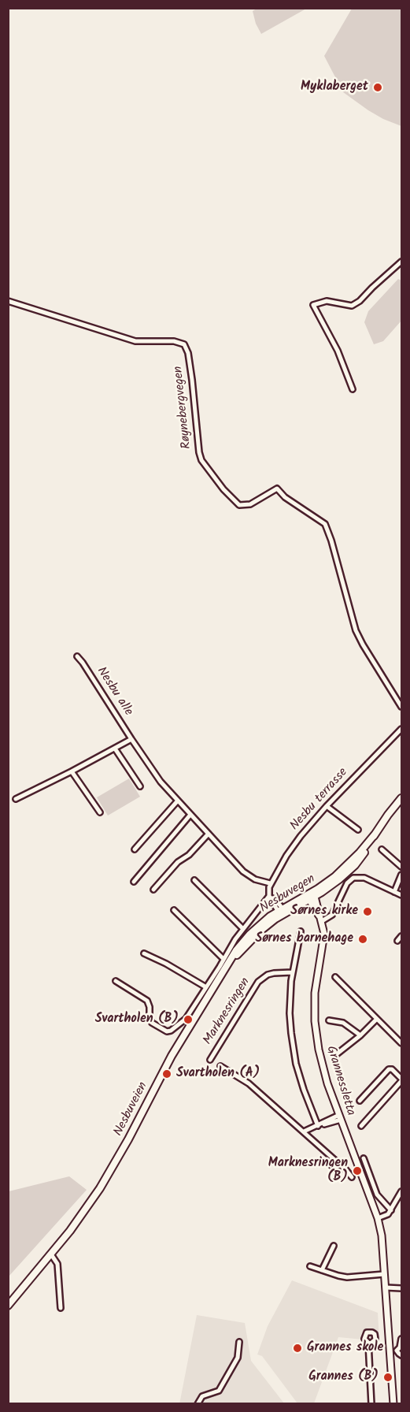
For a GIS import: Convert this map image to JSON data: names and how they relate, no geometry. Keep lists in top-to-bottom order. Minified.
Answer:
{"streets":{"main road":["Nesbuvegen","Grannessletta","Nesbuveien"],"street":["Røynebergvegen","Nesbu alle","Nesbu terrasse","Marknesringen"]},"crossings":[["Nesbu alle","Nesbu terrasse"],["Nesbuvegen","Grannessletta"],["Nesbuvegen","Nesbuveien"]],"places":["Myklaberget","Sørnes kirke","Sørnes barnehage","Svartholen (B)","Svartholen (A)","Marknesringen (B)","Grannes skole","Grannes (B)"]}
